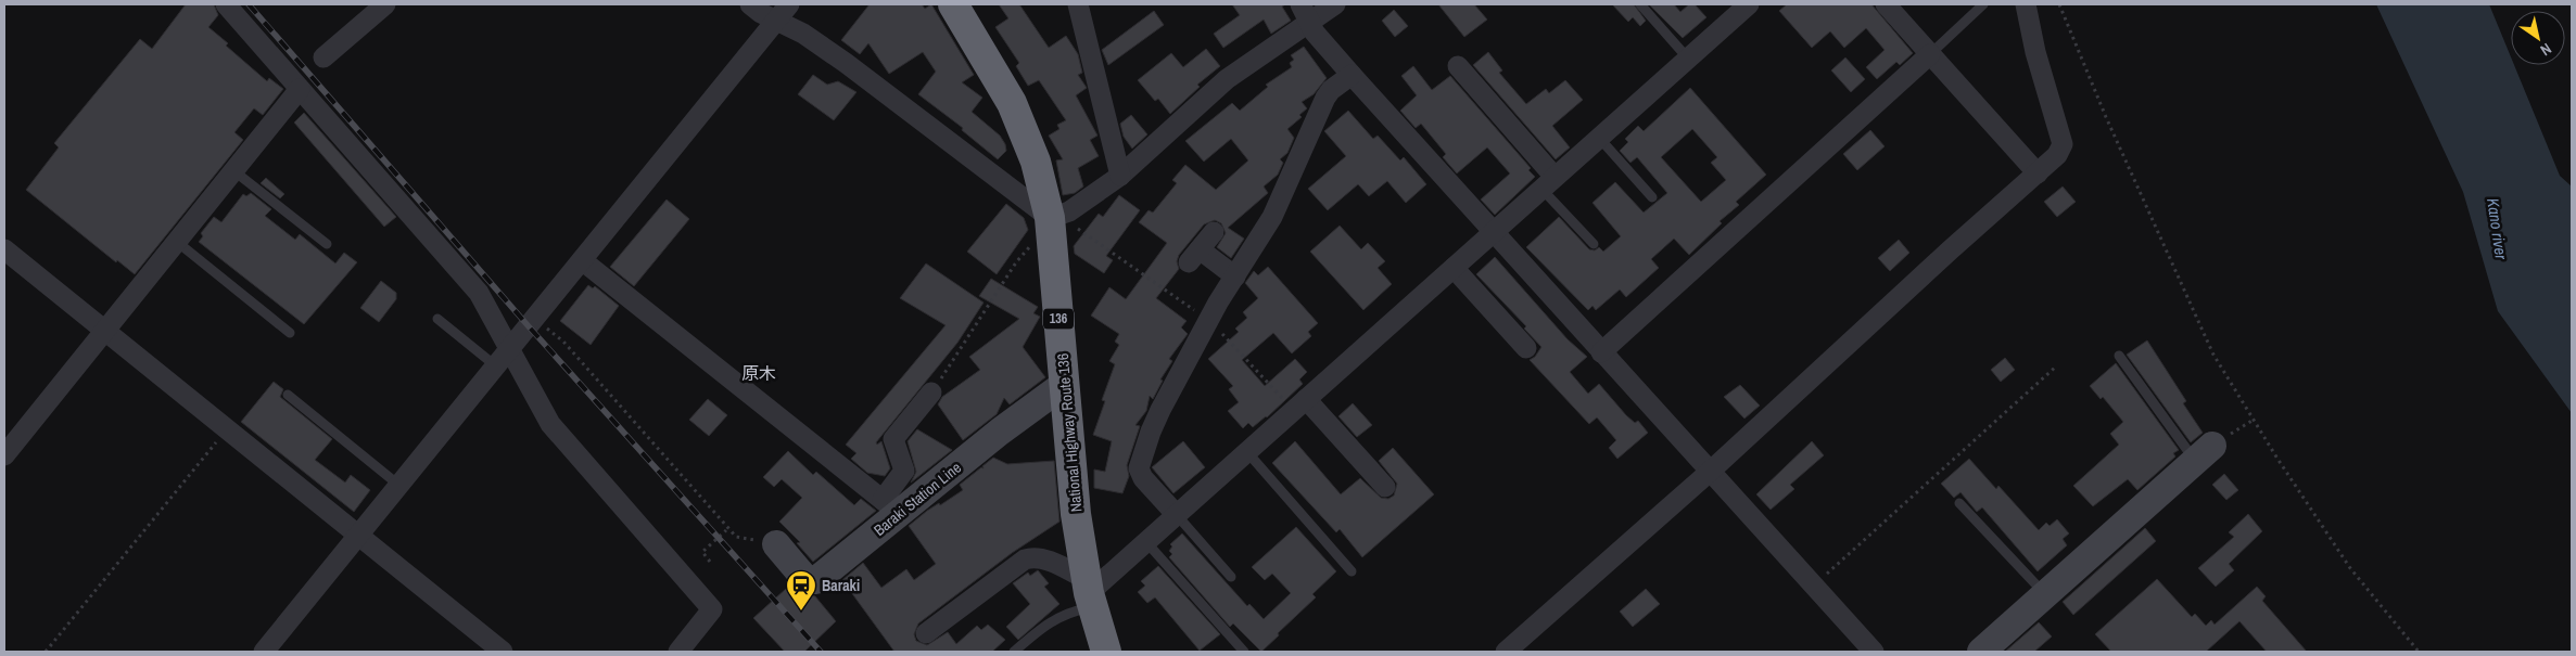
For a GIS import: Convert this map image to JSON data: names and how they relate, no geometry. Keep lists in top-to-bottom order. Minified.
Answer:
{"streets":{"highway":["136","National Highway Route 136"],"main road":["Baraki Station Line"]},"crossings":[["National Highway Route 136","Baraki Station Line"]],"districts":["原木"],"water":["Kano river"],"places":{"station":["Baraki"]},"north":"bottom right"}
